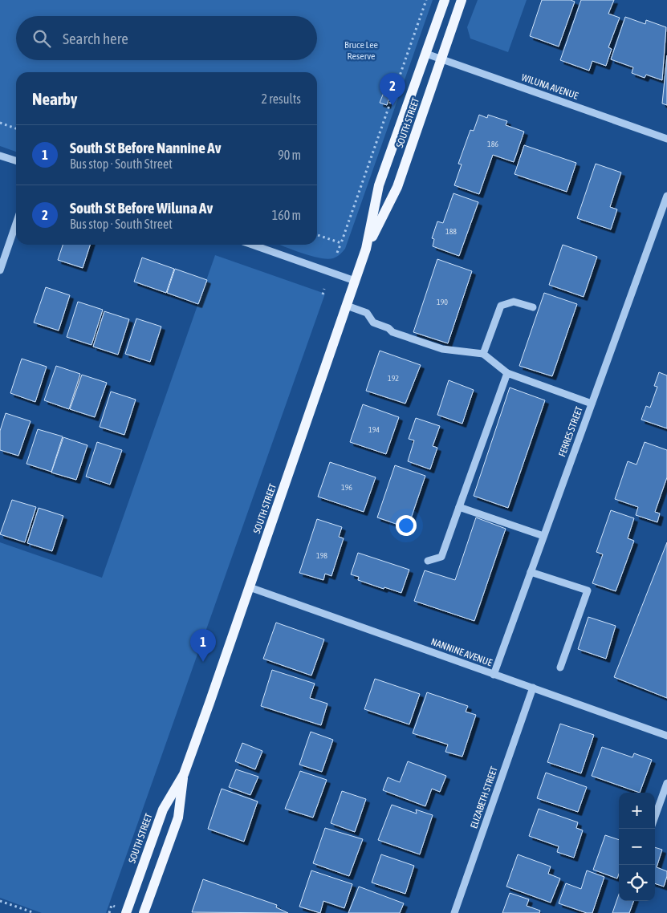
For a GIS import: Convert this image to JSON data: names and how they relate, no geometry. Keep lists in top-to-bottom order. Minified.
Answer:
{"streets":{"main road":["SOUTH STREET"],"street":["WILUNA AVENUE","FERRES STREET","NANNINE AVENUE","ELIZABETH STREET"]},"crossings":[["WILUNA AVENUE","SOUTH STREET"],["SOUTH STREET","NANNINE AVENUE"],["FERRES STREET","NANNINE AVENUE"],["NANNINE AVENUE","ELIZABETH STREET"]],"parks":["Bruce Lee Reserve"],"house_numbers":["186","188","190","192","194","196","198"],"page":{"search":"Search here","heading":["Nearby","2 results"],"pins":["2","1"],"list":[{"mark":"1","name":"South St Before Nannine Av","note":"Bus stop · South Street","value":"90 m"},{"mark":"2","name":"South St Before Wiluna Av","note":"Bus stop · South Street","value":"160 m"}],"map_buttons":["+","−"]}}
